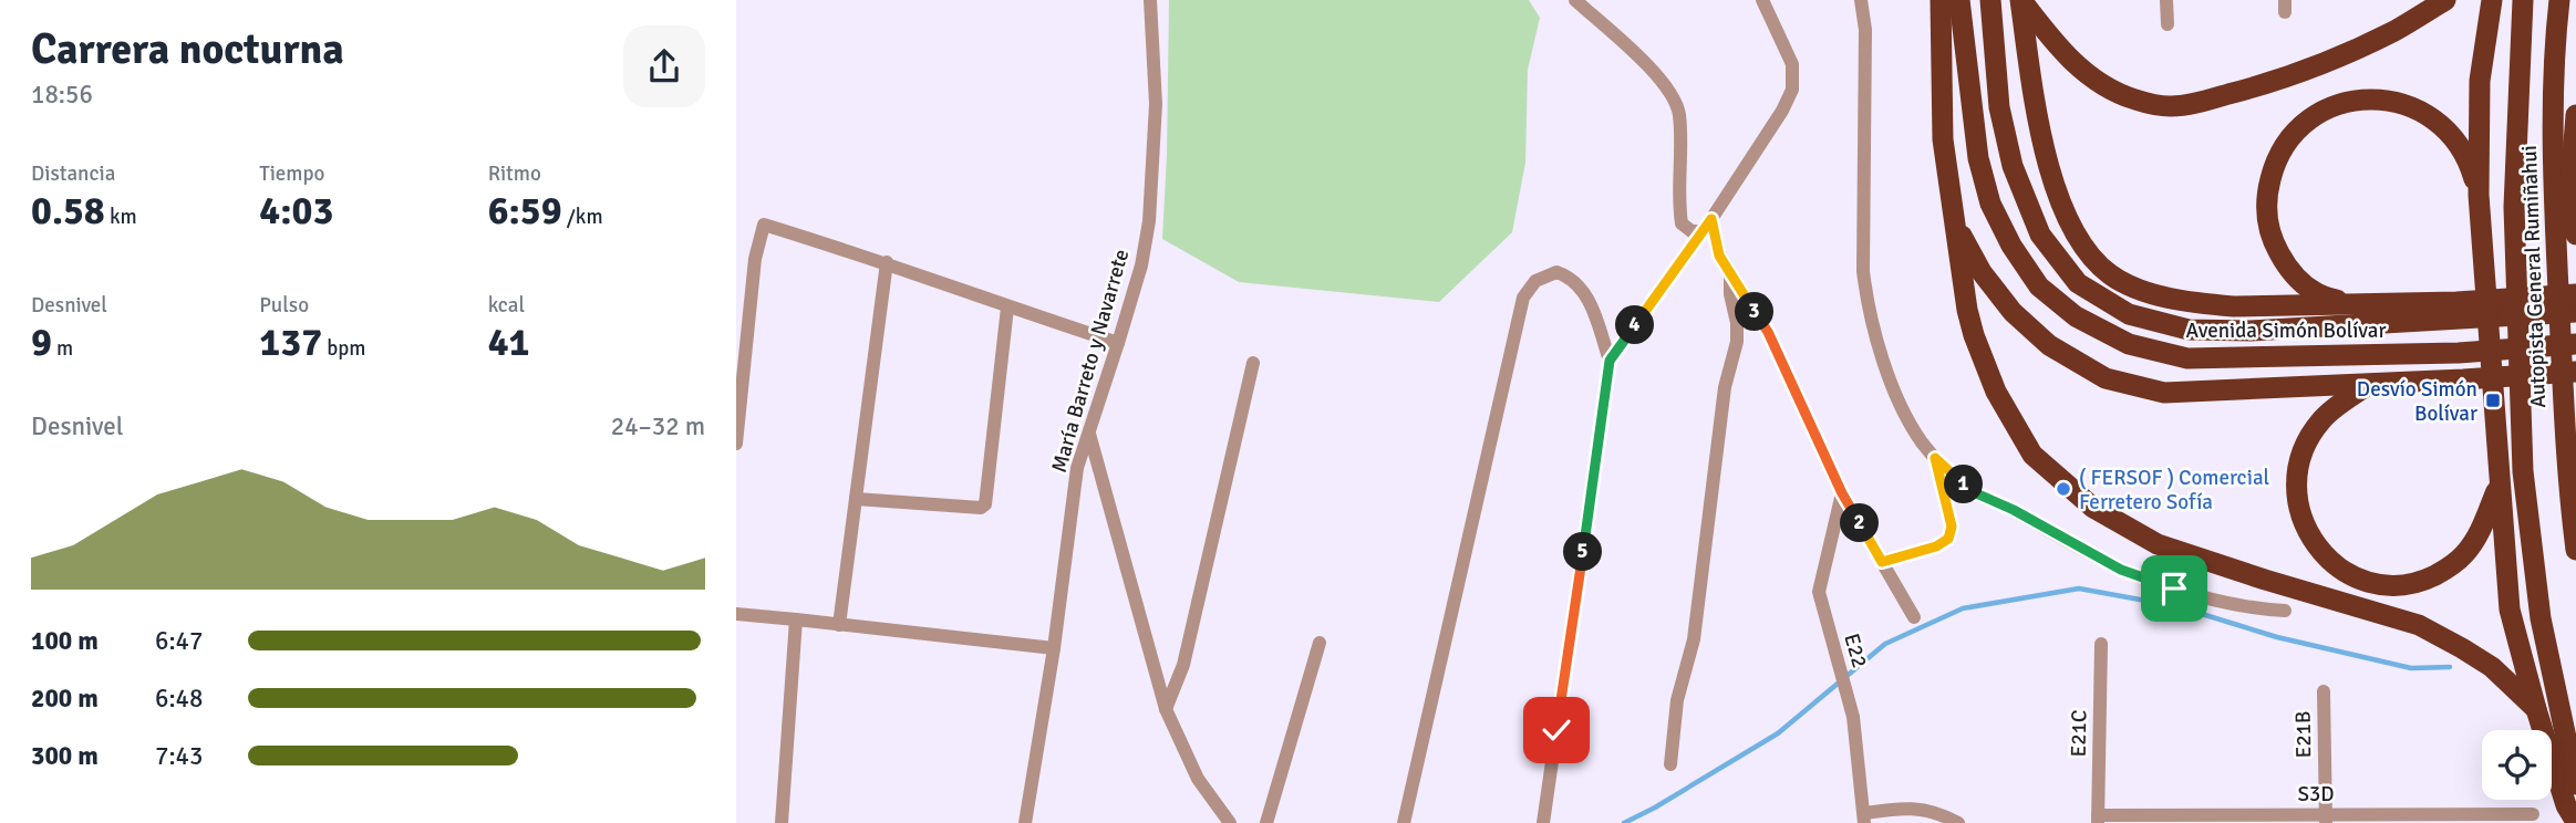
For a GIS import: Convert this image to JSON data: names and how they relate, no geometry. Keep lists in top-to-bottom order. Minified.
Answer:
{"streets":{"highway":["Autopista General Rumiñahui","Avenida Simón Bolívar"],"street":["María Barreto y Navarrete","E22","E21C","E21B","S3D"]},"crossings":[["E21C","S3D"],["E21B","S3D"]],"places":{"transit":["Desvío Simón Bolívar"],"other":["( FERSOF ) Comercial Ferretero Sofía"]},"page":{"heading":["Carrera nocturna","18:56"],"stats":[["Distancia","0.58 km"],["Tiempo","4:03"],["Ritmo","6:59 /km"],["Desnivel","9 m"],["Pulso","137 bpm"],["kcal","41"]],"pins":["3","4","1","2","5"],"chart":["Desnivel","24–32 m"],"list":[{"name":"100 m","note":"6:47"},{"name":"200 m","note":"6:48"},{"name":"300 m","note":"7:43"}]}}
